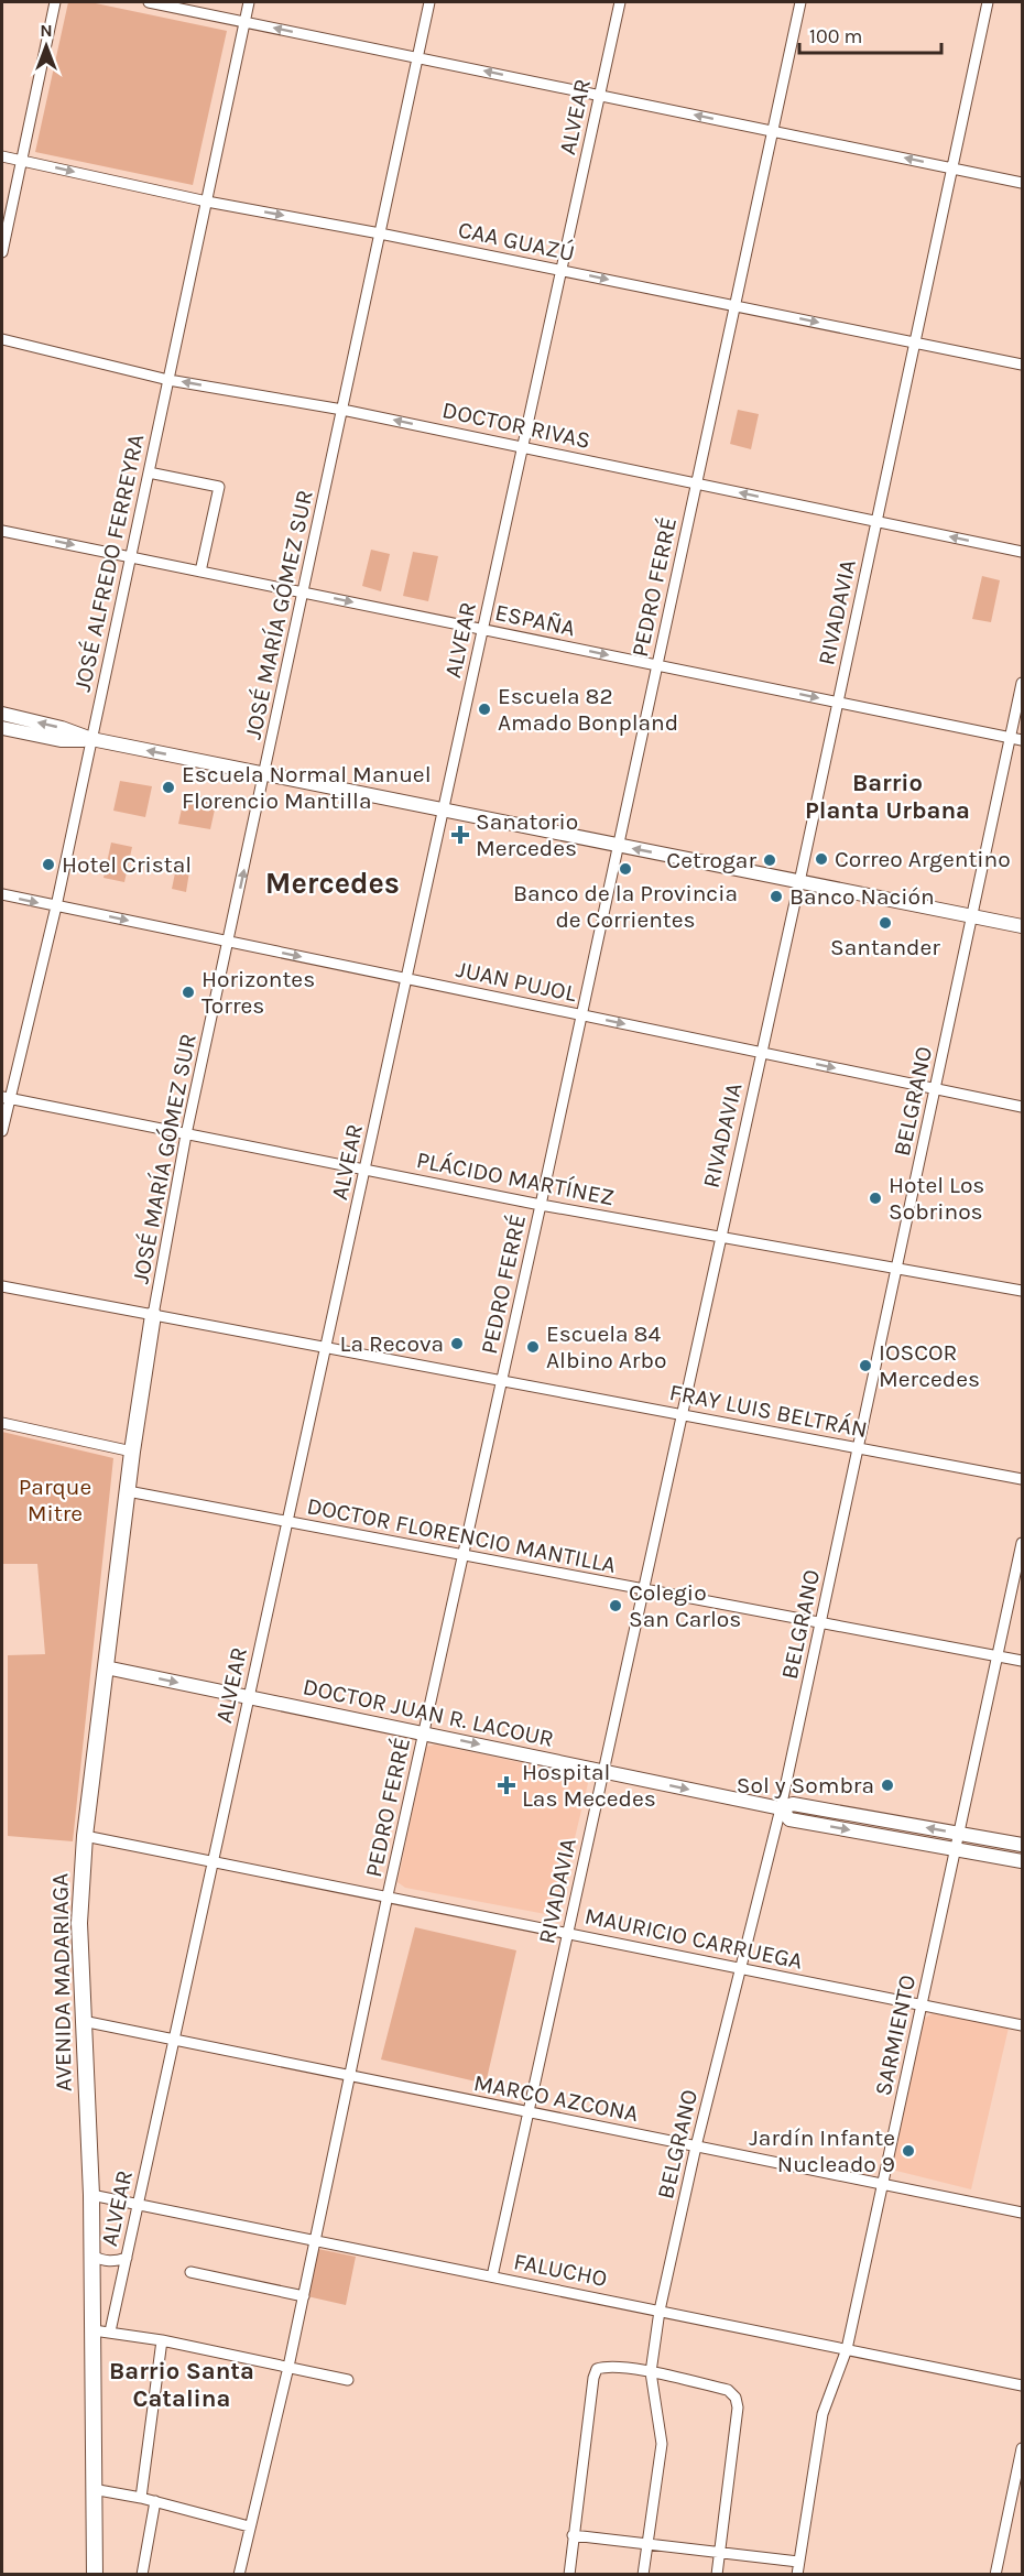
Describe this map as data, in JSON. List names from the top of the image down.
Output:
{
  "streets": {
    "main road": ["AVENIDA MADARIAGA"],
    "street": [
      "ALVEAR",
      "CAA GUAZÚ",
      "DOCTOR RIVAS",
      "JOSÉ ALFREDO FERREYRA",
      "PEDRO FERRÉ",
      "RIVADAVIA",
      "JOSÉ MARÍA GÓMEZ SUR",
      "ESPAÑA",
      "JUAN PUJOL",
      "BELGRANO",
      "PLÁCIDO MARTÍNEZ",
      "FRAY LUIS BELTRÁN",
      "DOCTOR FLORENCIO MANTILLA",
      "DOCTOR JUAN R. LACOUR",
      "MAURICIO CARRUEGA",
      "SARMIENTO",
      "MARCO AZCONA",
      "FALUCHO"
    ]
  },
  "crossings": [
    ["ALVEAR", "CAA GUAZÚ"],
    ["ALVEAR", "DOCTOR RIVAS"],
    ["ALVEAR", "ESPAÑA"],
    ["ALVEAR", "JUAN PUJOL"],
    ["ALVEAR", "PLÁCIDO MARTÍNEZ"],
    ["ALVEAR", "FRAY LUIS BELTRÁN"],
    ["ALVEAR", "DOCTOR FLORENCIO MANTILLA"],
    ["ALVEAR", "DOCTOR JUAN R. LACOUR"],
    ["ALVEAR", "MAURICIO CARRUEGA"],
    ["ALVEAR", "MARCO AZCONA"],
    ["ALVEAR", "FALUCHO"],
    ["CAA GUAZÚ", "JOSÉ ALFREDO FERREYRA"],
    ["CAA GUAZÚ", "PEDRO FERRÉ"],
    ["CAA GUAZÚ", "RIVADAVIA"],
    ["CAA GUAZÚ", "JOSÉ MARÍA GÓMEZ SUR"],
    ["DOCTOR RIVAS", "JOSÉ ALFREDO FERREYRA"],
    ["DOCTOR RIVAS", "PEDRO FERRÉ"],
    ["DOCTOR RIVAS", "RIVADAVIA"],
    ["DOCTOR RIVAS", "JOSÉ MARÍA GÓMEZ SUR"],
    ["JOSÉ ALFREDO FERREYRA", "ESPAÑA"],
    ["JOSÉ ALFREDO FERREYRA", "JUAN PUJOL"],
    ["JOSÉ ALFREDO FERREYRA", "PLÁCIDO MARTÍNEZ"],
    ["PEDRO FERRÉ", "ESPAÑA"],
    ["PEDRO FERRÉ", "JUAN PUJOL"],
    ["PEDRO FERRÉ", "PLÁCIDO MARTÍNEZ"],
    ["PEDRO FERRÉ", "FRAY LUIS BELTRÁN"],
    ["PEDRO FERRÉ", "DOCTOR FLORENCIO MANTILLA"],
    ["PEDRO FERRÉ", "DOCTOR JUAN R. LACOUR"],
    ["PEDRO FERRÉ", "MAURICIO CARRUEGA"],
    ["PEDRO FERRÉ", "MARCO AZCONA"],
    ["PEDRO FERRÉ", "FALUCHO"],
    ["RIVADAVIA", "ESPAÑA"],
    ["RIVADAVIA", "JUAN PUJOL"],
    ["RIVADAVIA", "PLÁCIDO MARTÍNEZ"],
    ["RIVADAVIA", "FRAY LUIS BELTRÁN"],
    ["RIVADAVIA", "DOCTOR FLORENCIO MANTILLA"],
    ["RIVADAVIA", "DOCTOR JUAN R. LACOUR"],
    ["RIVADAVIA", "MAURICIO CARRUEGA"],
    ["RIVADAVIA", "MARCO AZCONA"],
    ["RIVADAVIA", "FALUCHO"],
    ["JOSÉ MARÍA GÓMEZ SUR", "ESPAÑA"],
    ["JOSÉ MARÍA GÓMEZ SUR", "JUAN PUJOL"],
    ["JOSÉ MARÍA GÓMEZ SUR", "PLÁCIDO MARTÍNEZ"],
    ["JOSÉ MARÍA GÓMEZ SUR", "FRAY LUIS BELTRÁN"],
    ["JOSÉ MARÍA GÓMEZ SUR", "AVENIDA MADARIAGA"],
    ["ESPAÑA", "BELGRANO"],
    ["JUAN PUJOL", "BELGRANO"],
    ["BELGRANO", "PLÁCIDO MARTÍNEZ"],
    ["BELGRANO", "FRAY LUIS BELTRÁN"],
    ["BELGRANO", "DOCTOR FLORENCIO MANTILLA"],
    ["BELGRANO", "DOCTOR JUAN R. LACOUR"],
    ["BELGRANO", "MAURICIO CARRUEGA"],
    ["BELGRANO", "MARCO AZCONA"],
    ["BELGRANO", "FALUCHO"],
    ["FRAY LUIS BELTRÁN", "AVENIDA MADARIAGA"],
    ["DOCTOR FLORENCIO MANTILLA", "AVENIDA MADARIAGA"],
    ["DOCTOR FLORENCIO MANTILLA", "SARMIENTO"],
    ["DOCTOR JUAN R. LACOUR", "AVENIDA MADARIAGA"],
    ["MAURICIO CARRUEGA", "AVENIDA MADARIAGA"],
    ["MAURICIO CARRUEGA", "SARMIENTO"],
    ["AVENIDA MADARIAGA", "MARCO AZCONA"],
    ["AVENIDA MADARIAGA", "FALUCHO"],
    ["SARMIENTO", "MARCO AZCONA"],
    ["SARMIENTO", "FALUCHO"]
  ],
  "one_way": [
    "CAA GUAZÚ",
    "DOCTOR RIVAS",
    "ESPAÑA",
    "JUAN PUJOL",
    "DOCTOR JUAN R. LACOUR"
  ],
  "districts": ["Barrio Planta Urbana", "Mercedes", "Barrio Santa Catalina"],
  "parks": ["Parque Mitre"],
  "places": {
    "other": [
      "Escuela 82 Amado Bonpland",
      "Escuela Normal Manuel Florencio Mantilla",
      "Correo Argentino",
      "Cetrogar",
      "Hotel Cristal",
      "Banco de la Provincia de Corrientes",
      "Banco Nación",
      "Santander",
      "Horizontes Torres",
      "Hotel Los Sobrinos",
      "La Recova",
      "Escuela 84 Albino Arbo",
      "IOSCOR Mercedes",
      "Colegio San Carlos",
      "Sol y Sombra",
      "Jardín Infante Nucleado 9"
    ],
    "health": ["Sanatorio Mercedes", "Hospital Las Mecedes"]
  },
  "scale_bar": "100 m",
  "north": "top"
}
